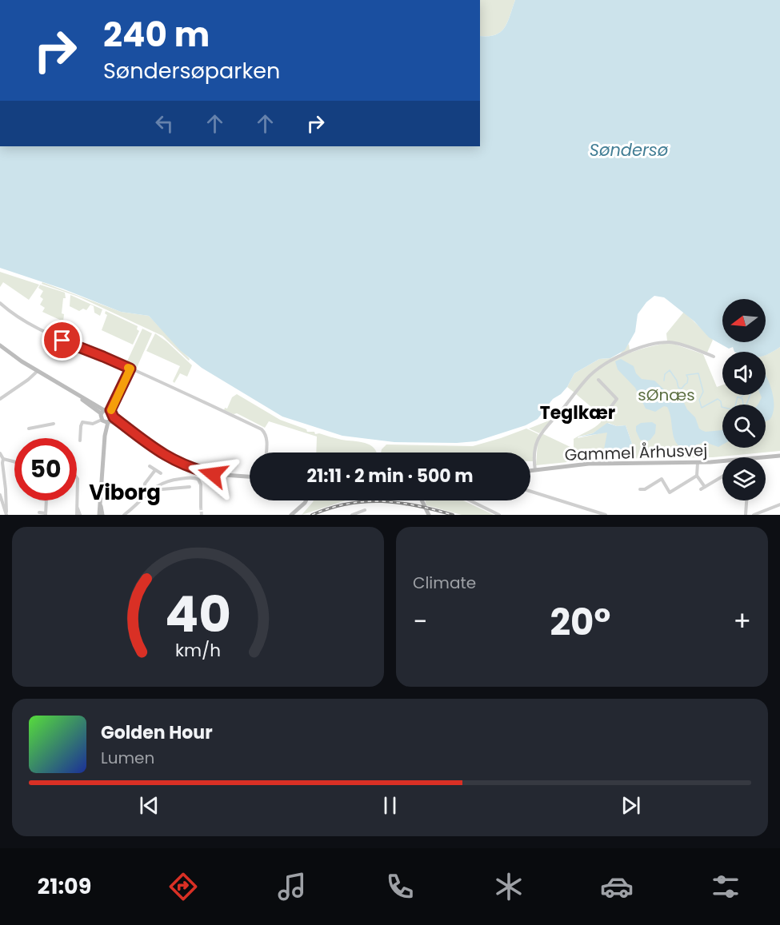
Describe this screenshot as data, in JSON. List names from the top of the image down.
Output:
{
  "streets": {
    "street": ["Gammel Århusvej"]
  },
  "districts": ["Teglkær", "Viborg"],
  "water": ["Søndersø"],
  "parks": ["sØnæs"],
  "north": "left",
  "page": {
    "turn": ["240 m", "Søndersøparken"],
    "limit": "50",
    "trip": "21:11 · 2 min · 500 m",
    "tile": "Climate",
    "heat": ["−", "20°", "+"],
    "song": ["Golden Hour", "Lumen"],
    "tabs": "21:09",
    "gauge": ["40", "km/h"]
  }
}
